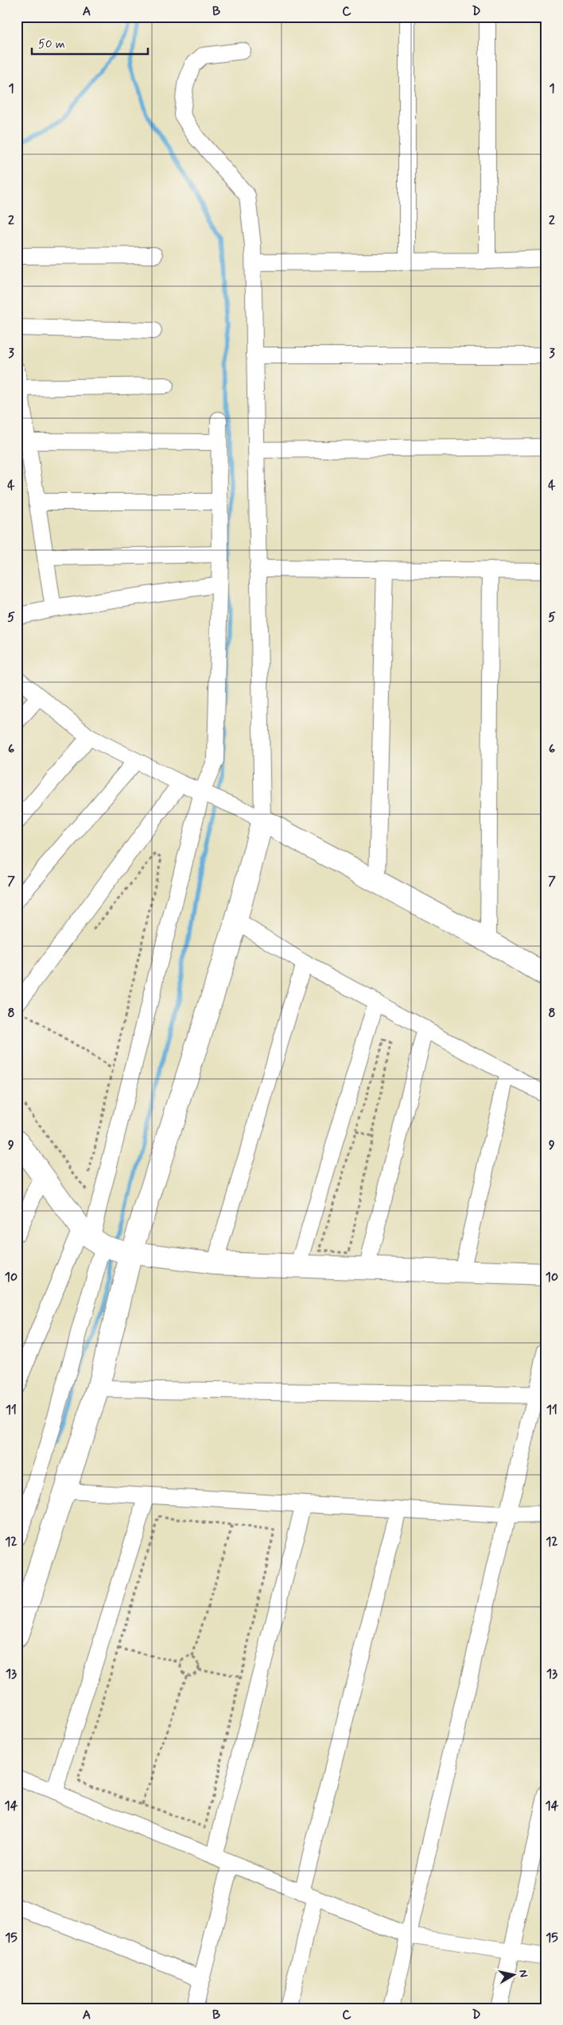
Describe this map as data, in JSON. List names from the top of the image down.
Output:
{
  "scale_bar": "50 m",
  "north": "right",
  "grid": {
    "columns": [
      "A",
      "B",
      "C",
      "D"
    ],
    "rows": [
      "1",
      "2",
      "3",
      "4",
      "5",
      "6",
      "7",
      "8",
      "9",
      "10",
      "11",
      "12",
      "13",
      "14",
      "15"
    ]
  }
}
